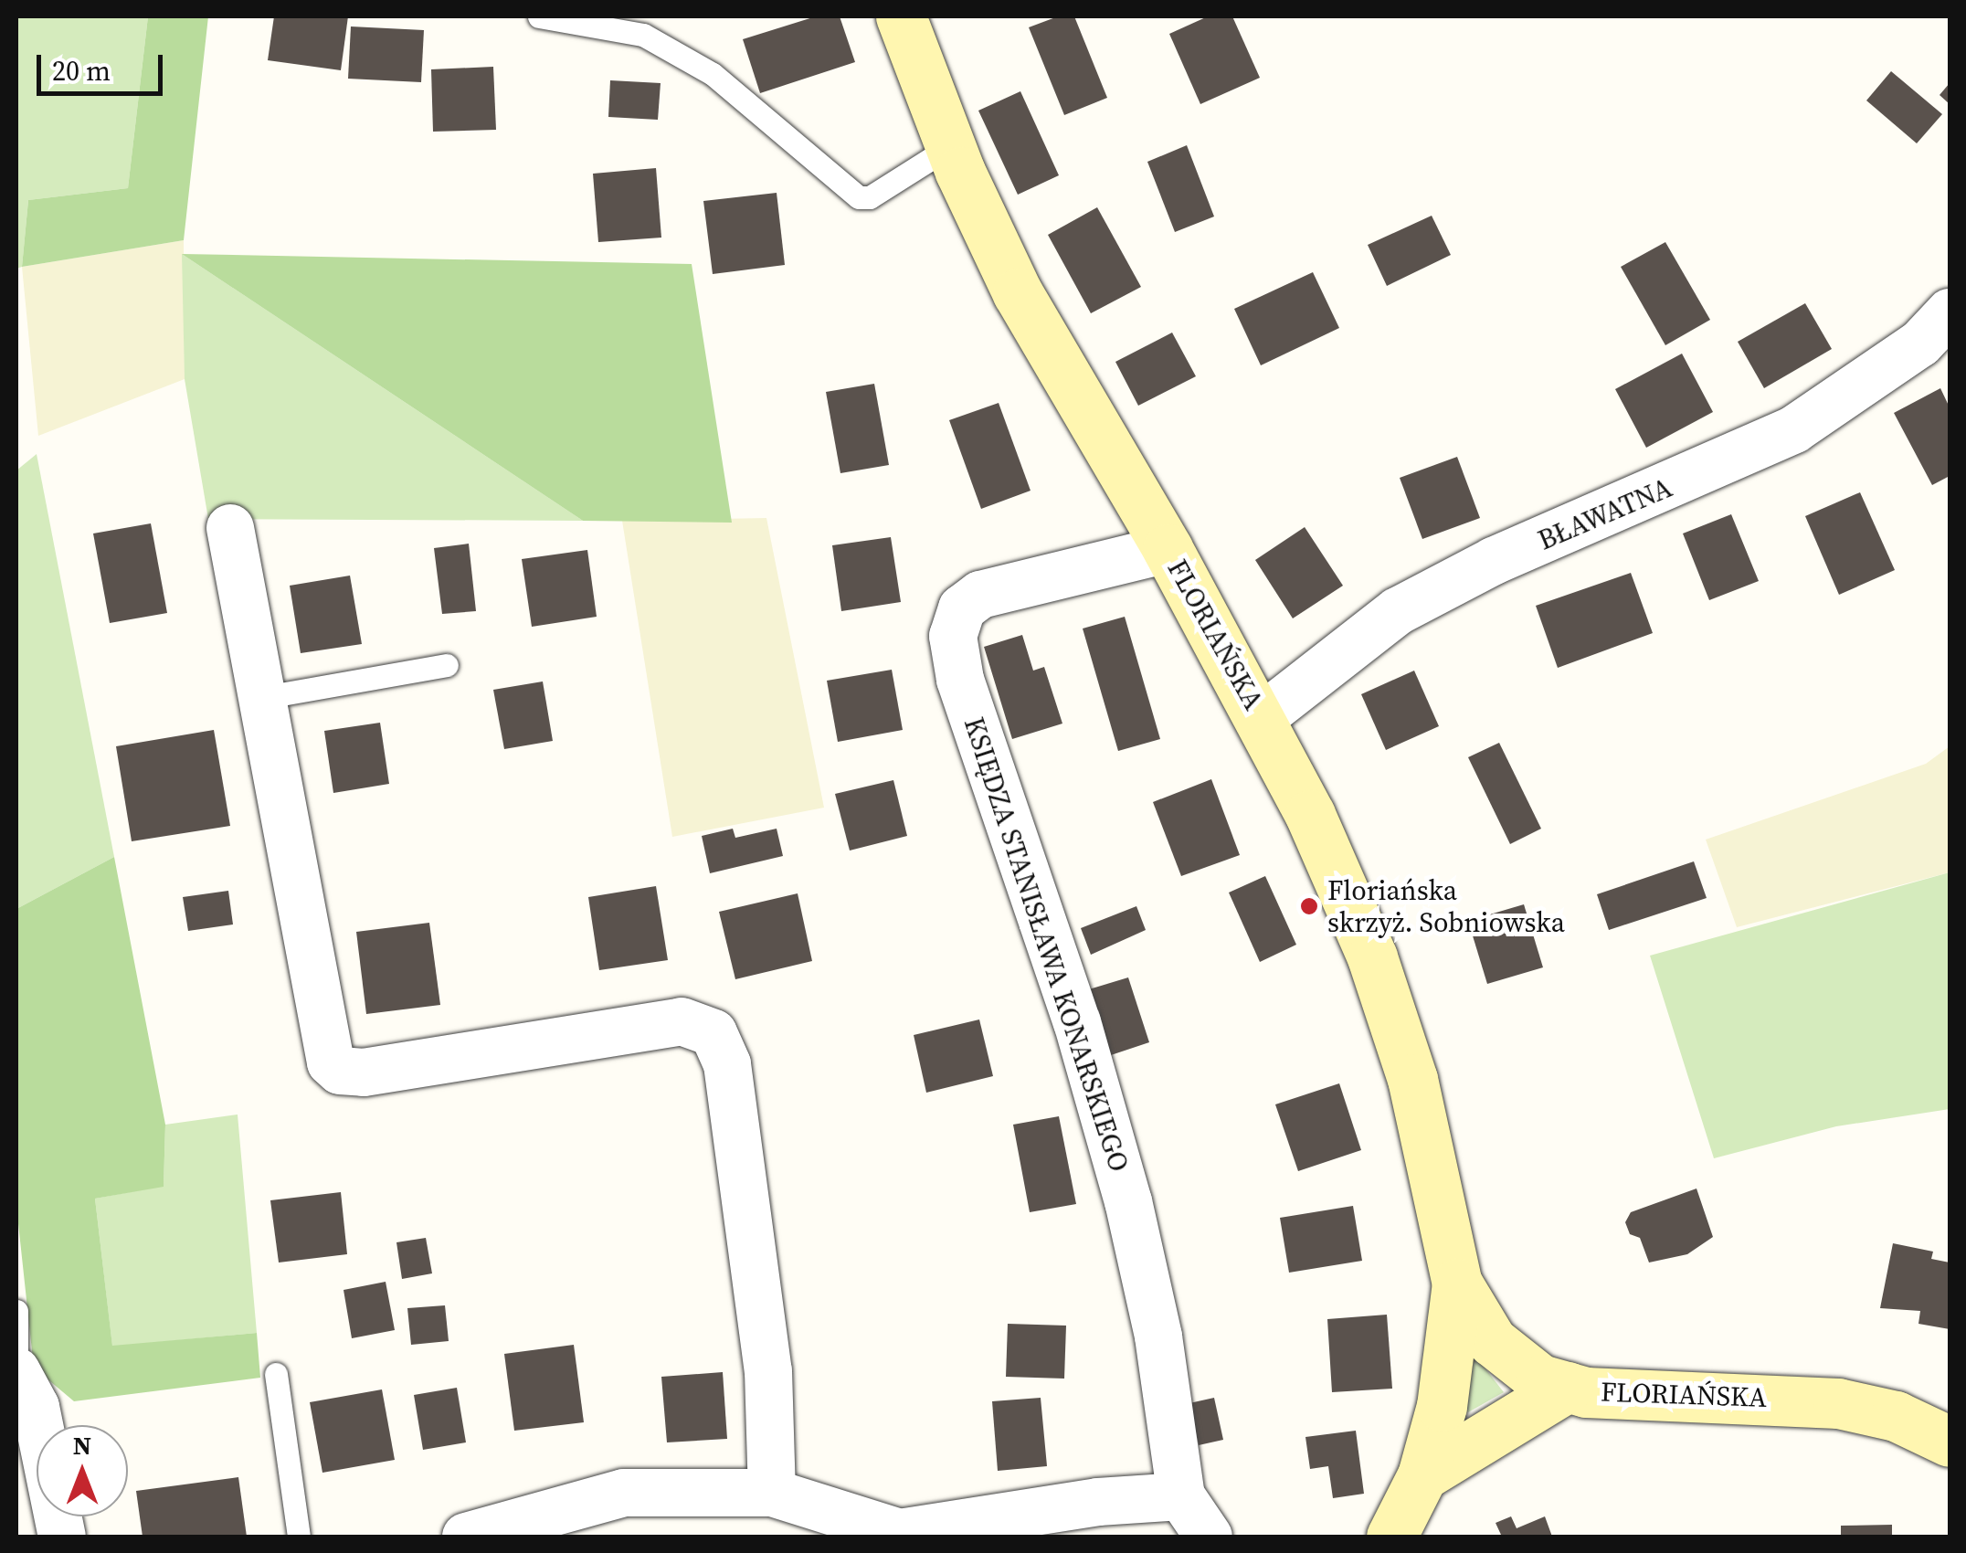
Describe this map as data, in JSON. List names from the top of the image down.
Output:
{
  "streets": {
    "street": ["BŁAWATNA", "FLORIAŃSKA", "KSIĘDZA STANISŁAWA KONARSKIEGO"]
  },
  "crossings": [
    ["BŁAWATNA", "FLORIAŃSKA"],
    ["FLORIAŃSKA", "KSIĘDZA STANISŁAWA KONARSKIEGO"]
  ],
  "places": ["Floriańska skrzyż. Sobniowska"],
  "scale_bar": "20 m",
  "north": "top"
}
